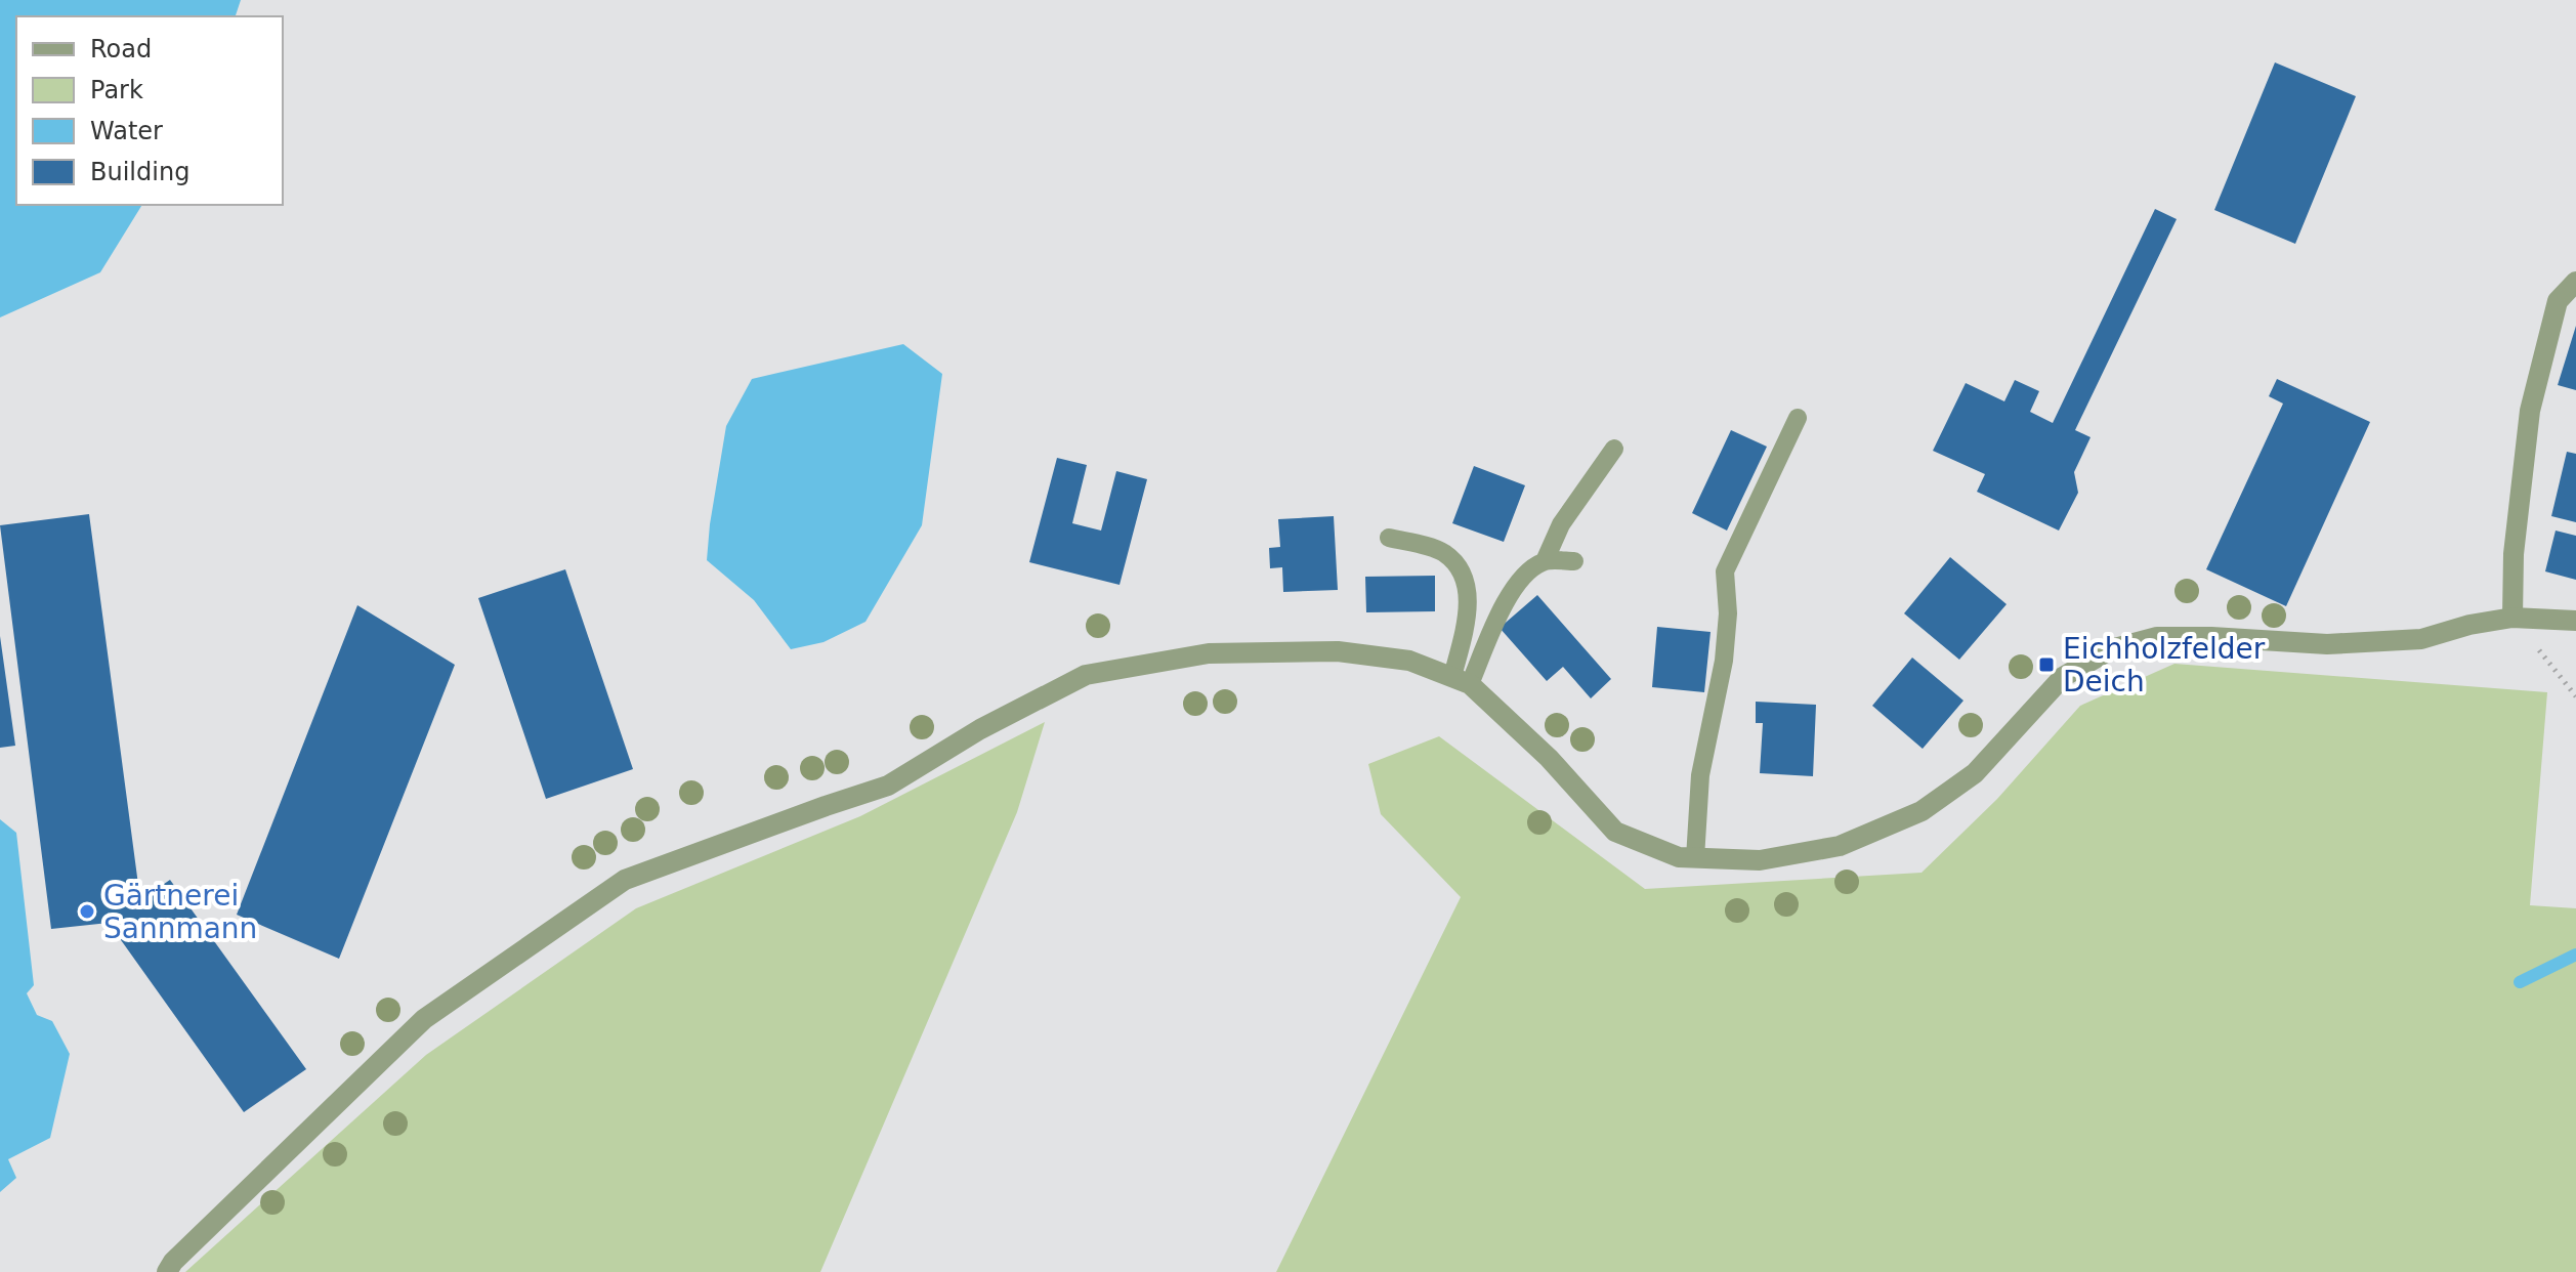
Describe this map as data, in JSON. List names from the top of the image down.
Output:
{
  "places": {
    "transit": ["Eichholzfelder Deich"],
    "other": ["Gärtnerei Sannmann"]
  },
  "legend": [
    "Road",
    "Park",
    "Water",
    "Building"
  ]
}
